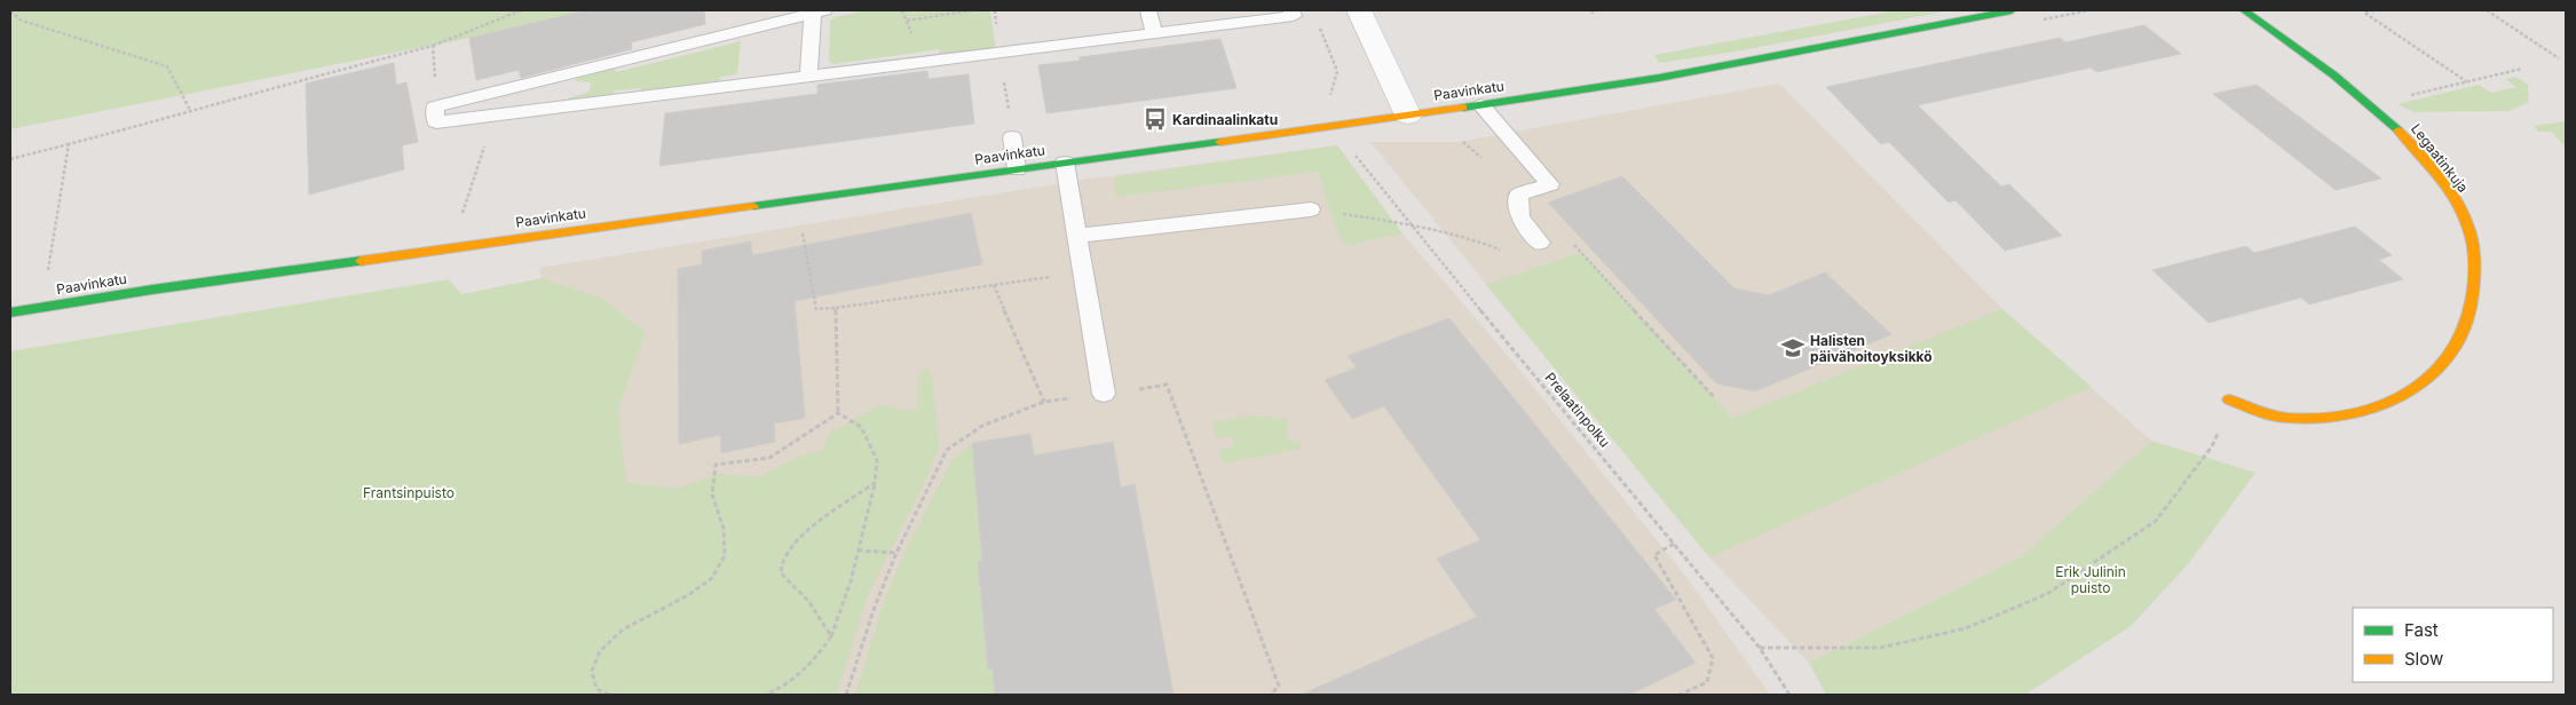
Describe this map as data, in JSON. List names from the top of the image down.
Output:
{
  "streets": {
    "street": ["Paavinkatu", "Legaatinkuja"],
    "path": ["Prelaatinpolku"]
  },
  "parks": ["Frantsinpuisto", "Erik Julinin puisto"],
  "places": {
    "bus stop": ["Kardinaalinkatu"],
    "school or university": ["Halisten päivähoitoyksikkö"]
  },
  "legend": ["Fast", "Slow"]
}
